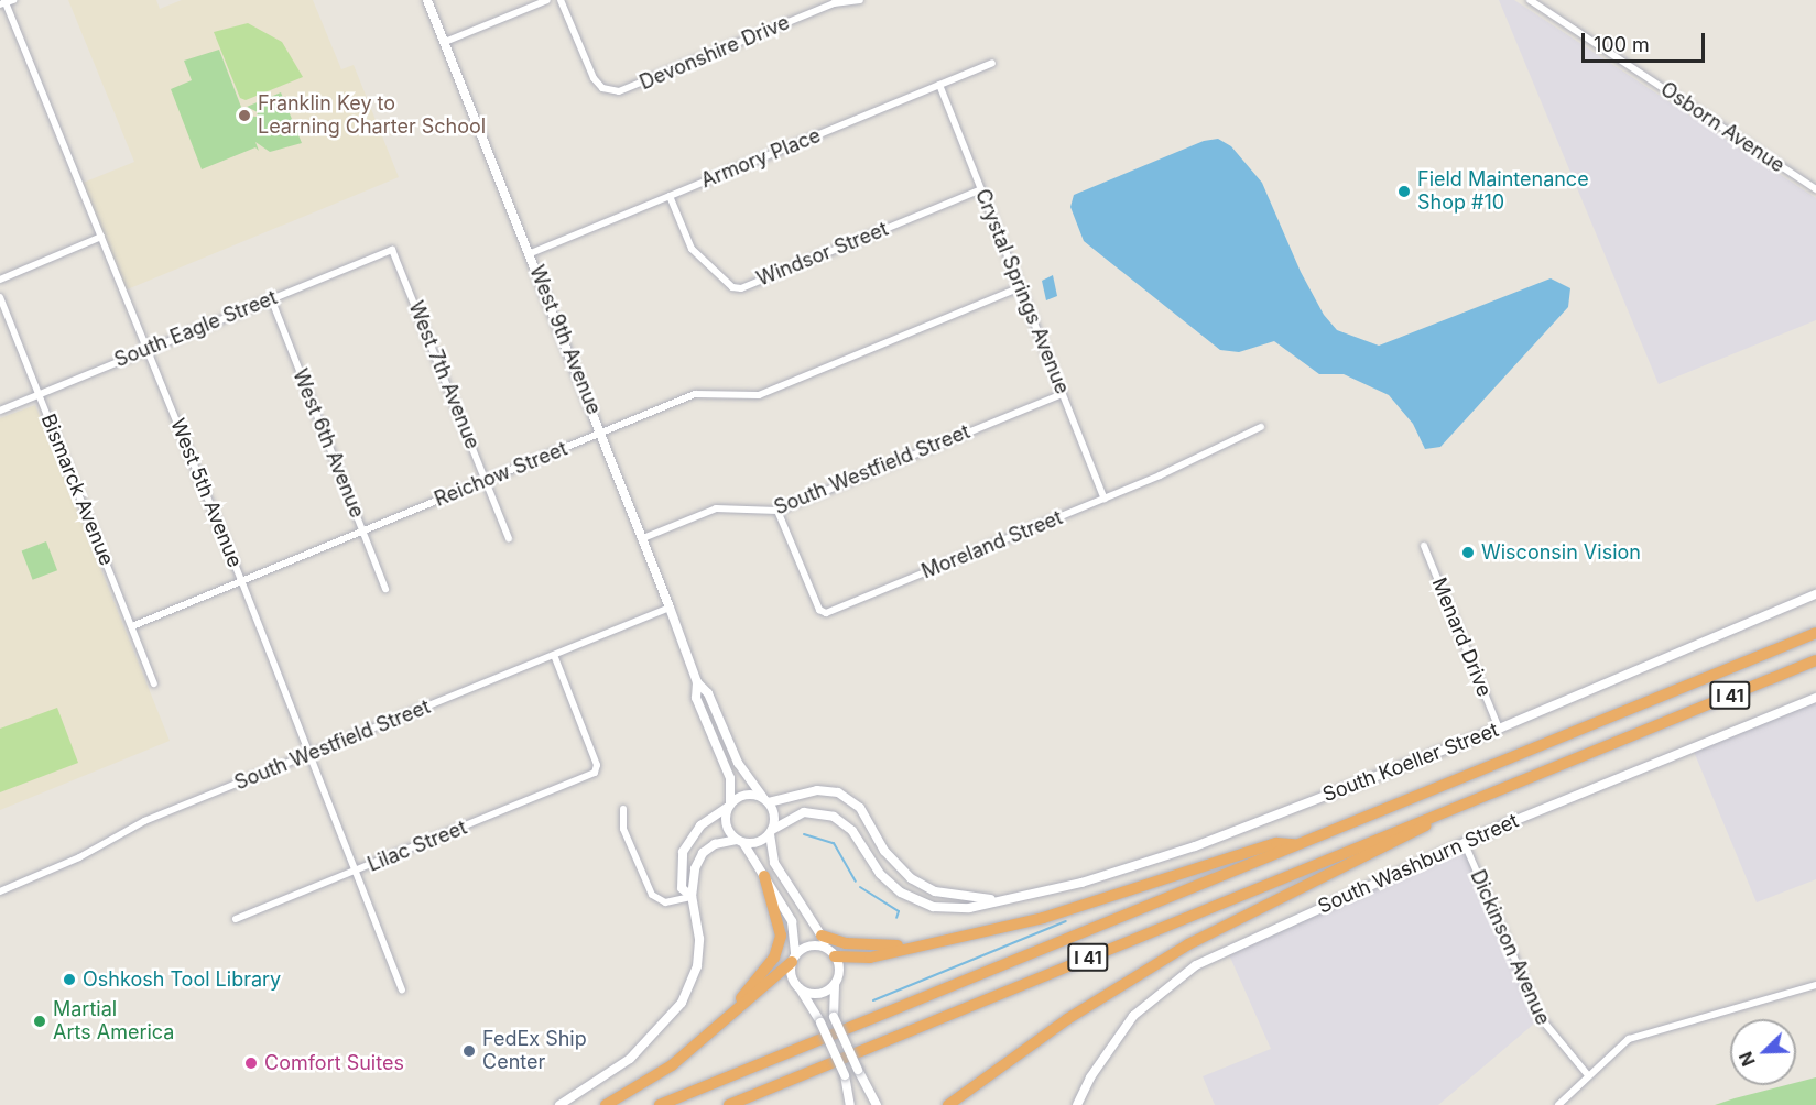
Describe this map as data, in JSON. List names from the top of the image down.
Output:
{
  "streets": {
    "highway": ["I 41"],
    "street": [
      "Devonshire Drive",
      "Osborn Avenue",
      "Armory Place",
      "Windsor Street",
      "Crystal Springs Avenue",
      "South Eagle Street",
      "West 9th Avenue",
      "West 7th Avenue",
      "West 6th Avenue",
      "South Westfield Street",
      "Reichow Street",
      "Bismarck Avenue",
      "West 5th Avenue",
      "Moreland Street",
      "Menard Drive",
      "South Koeller Street",
      "Lilac Street",
      "South Washburn Street",
      "Dickinson Avenue"
    ]
  },
  "crossings": [
    ["Armory Place", "Windsor Street"],
    ["Armory Place", "Crystal Springs Avenue"],
    ["Armory Place", "West 9th Avenue"],
    ["Windsor Street", "Crystal Springs Avenue"],
    ["Crystal Springs Avenue", "South Westfield Street"],
    ["Crystal Springs Avenue", "Reichow Street"],
    ["Crystal Springs Avenue", "Moreland Street"],
    ["South Eagle Street", "West 7th Avenue"],
    ["South Eagle Street", "West 6th Avenue"],
    ["South Eagle Street", "Bismarck Avenue"],
    ["South Eagle Street", "West 5th Avenue"],
    ["West 9th Avenue", "South Westfield Street"],
    ["West 9th Avenue", "Reichow Street"],
    ["West 9th Avenue", "South Koeller Street"],
    ["West 7th Avenue", "Reichow Street"],
    ["West 6th Avenue", "Reichow Street"],
    ["South Westfield Street", "West 5th Avenue"],
    ["South Westfield Street", "Moreland Street"],
    ["South Westfield Street", "Lilac Street"],
    ["Reichow Street", "Bismarck Avenue"],
    ["Reichow Street", "West 5th Avenue"],
    ["West 5th Avenue", "Lilac Street"],
    ["Menard Drive", "South Koeller Street"],
    ["South Washburn Street", "Dickinson Avenue"]
  ],
  "places": [
    "Franklin Key to Learning Charter School",
    "Field Maintenance Shop #10",
    "Wisconsin Vision",
    "Oshkosh Tool Library",
    "Martial Arts America",
    "FedEx Ship Center",
    "Comfort Suites"
  ],
  "scale_bar": "100 m",
  "north": "bottom left"
}
